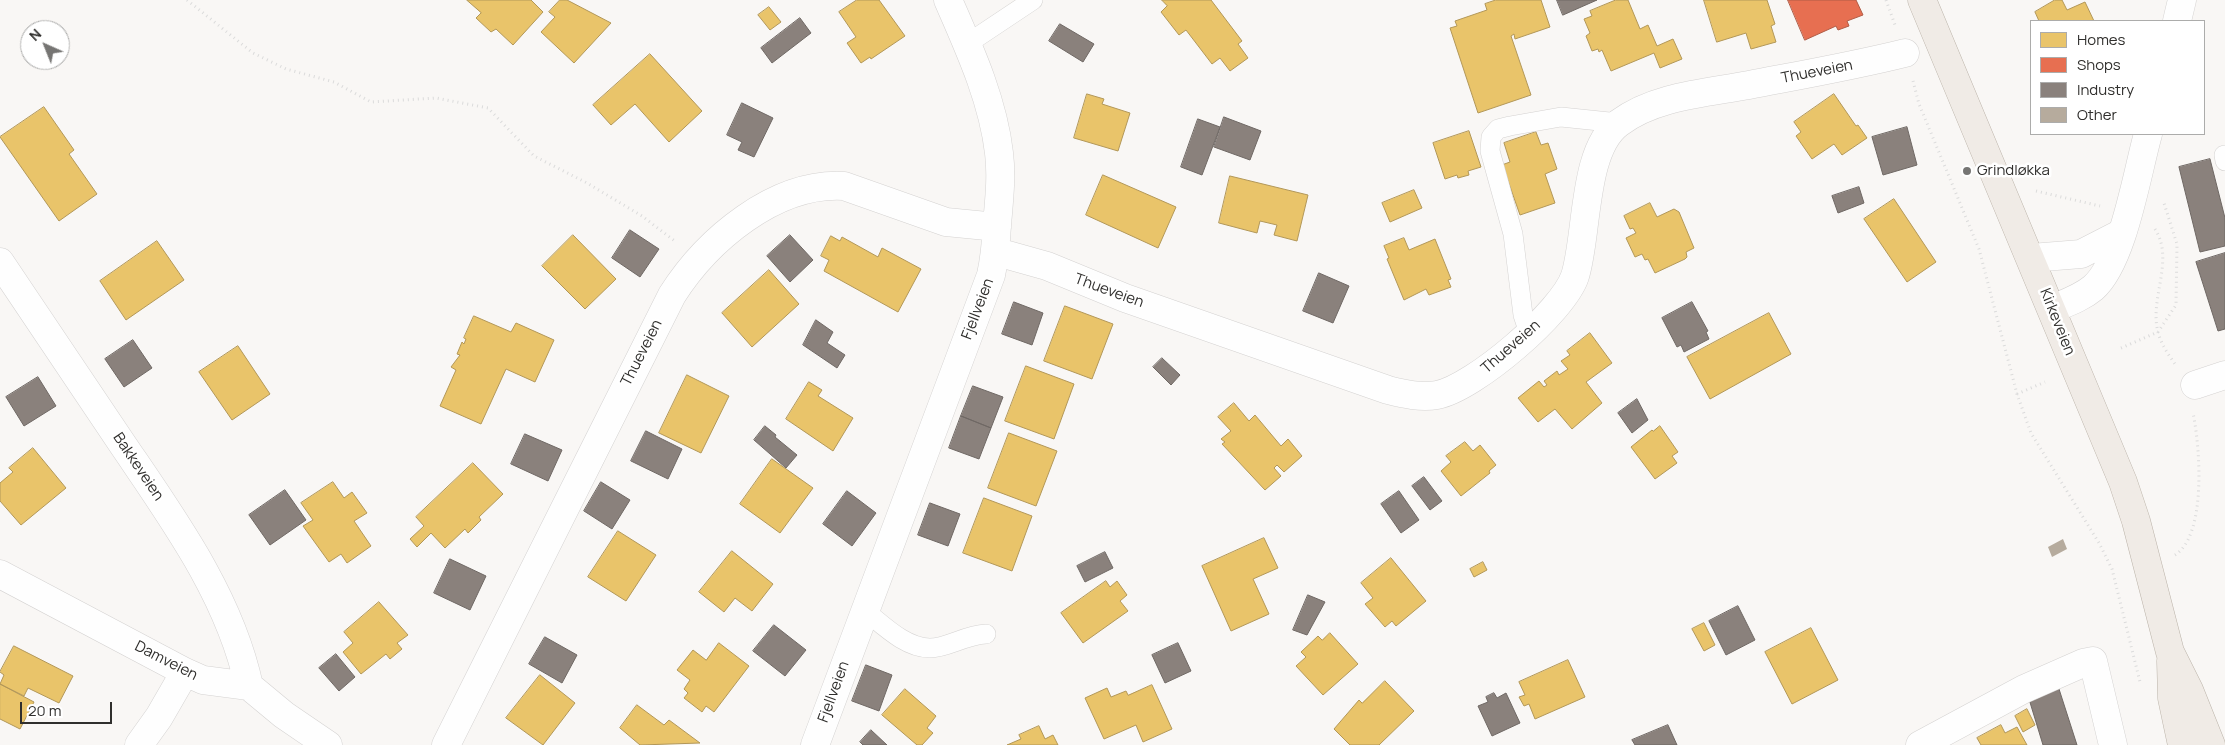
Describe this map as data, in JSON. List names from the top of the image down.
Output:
{
  "streets": {
    "main road": ["Kirkeveien"],
    "street": [
      "Thueveien",
      "Fjellveien",
      "Bakkeveien",
      "Damveien"
    ]
  },
  "crossings": [
    ["Thueveien", "Fjellveien"],
    ["Bakkeveien", "Damveien"]
  ],
  "places": ["Grindløkka"],
  "legend": [
    "Homes",
    "Shops",
    "Industry",
    "Other"
  ],
  "scale_bar": "20 m",
  "north": "top left"
}
